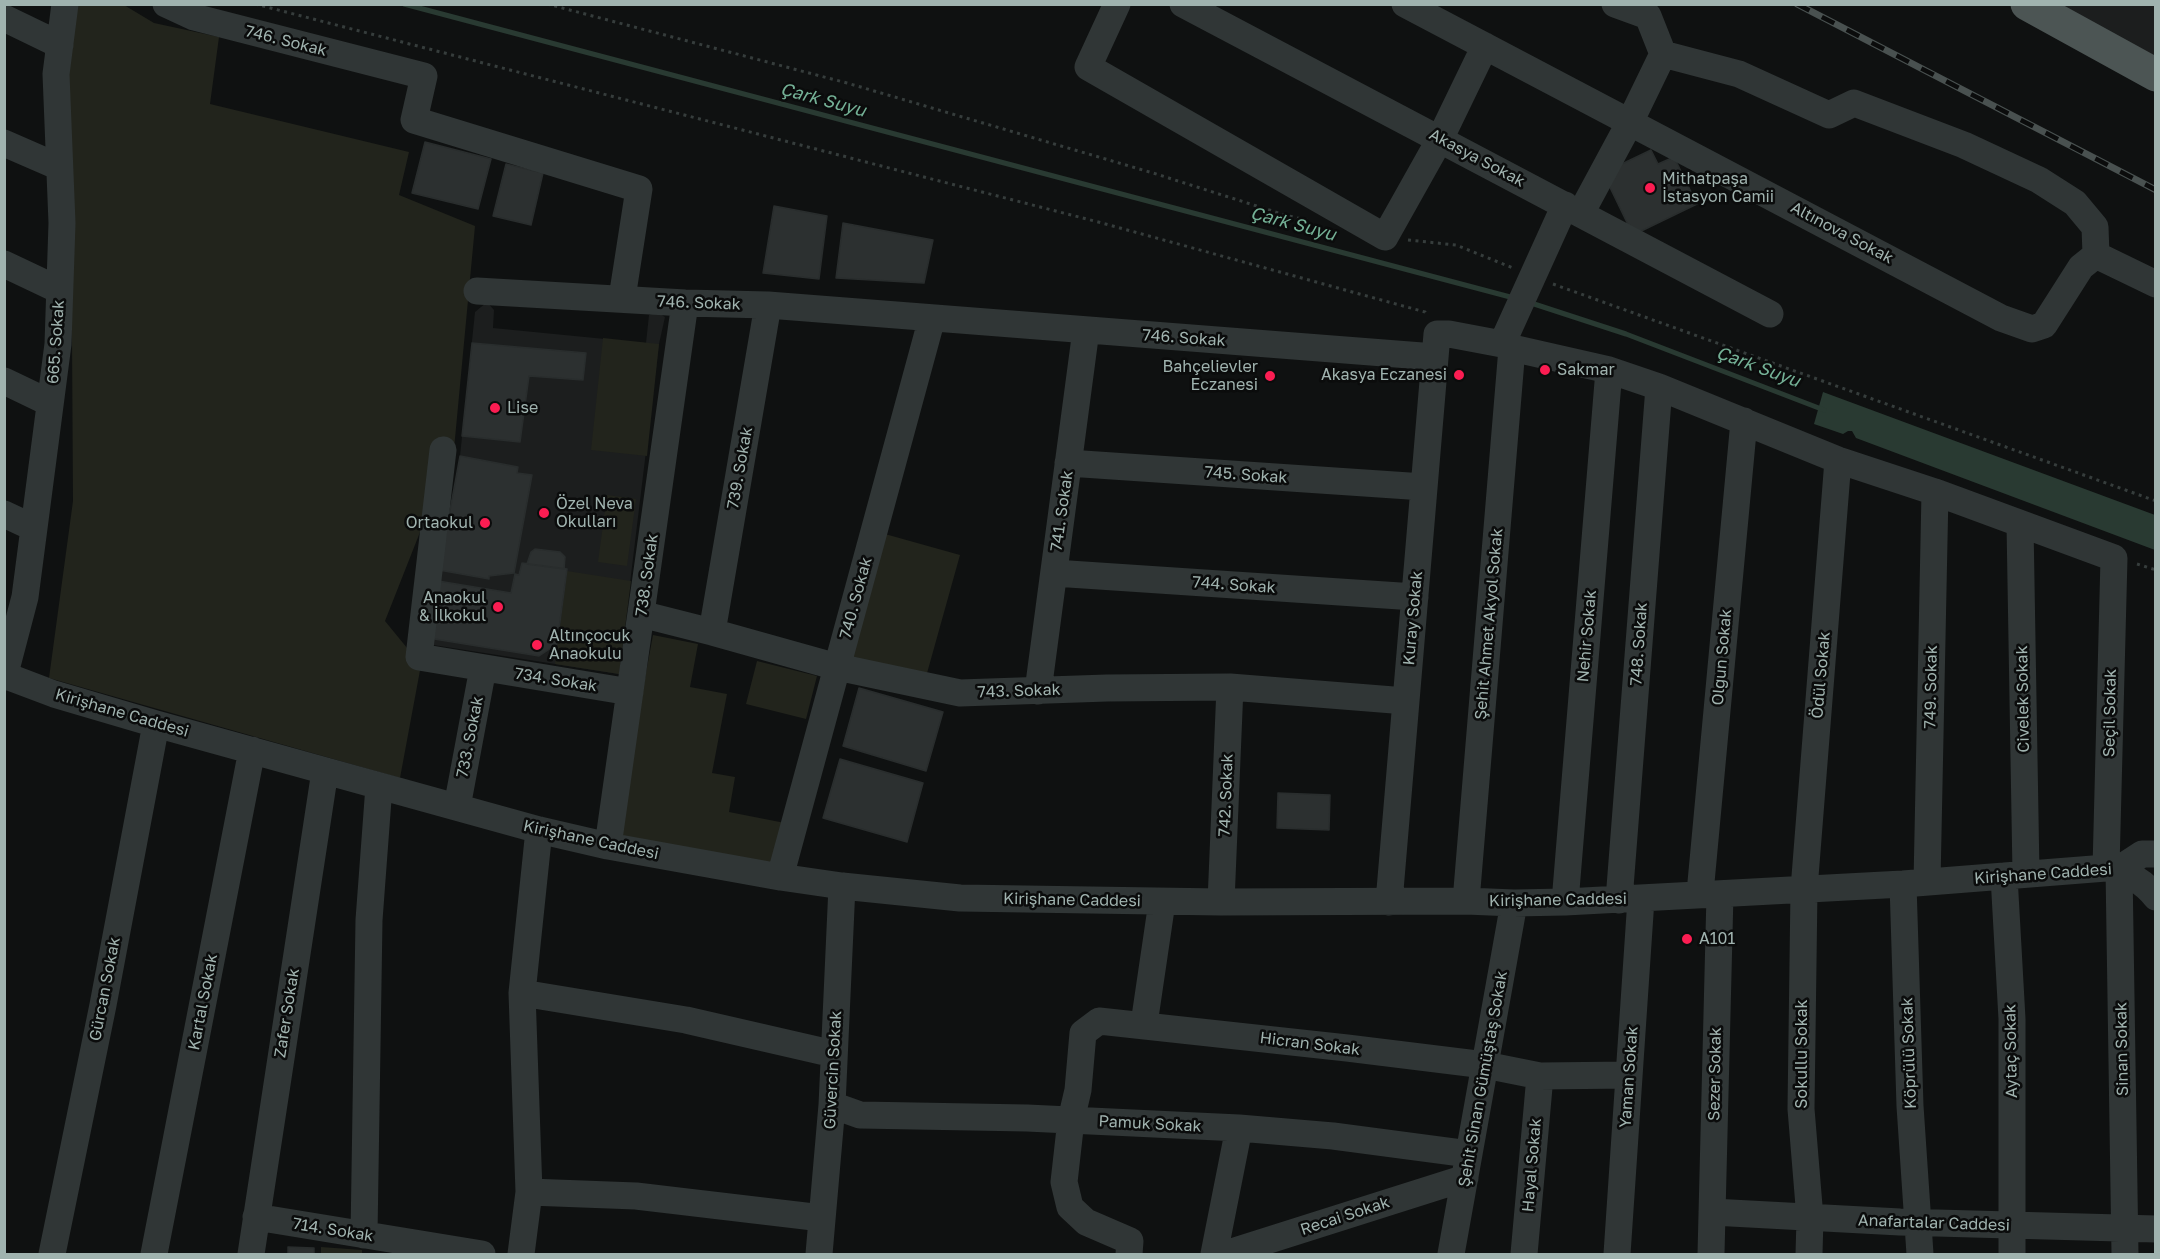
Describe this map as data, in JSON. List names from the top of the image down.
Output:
{
  "streets": {
    "street": [
      "746. Sokak",
      "Akasya Sokak",
      "Altınova Sokak",
      "665. Sokak",
      "739. Sokak",
      "745. Sokak",
      "741. Sokak",
      "738. Sokak",
      "744. Sokak",
      "740. Sokak",
      "Kuray Sokak",
      "Şehit Ahmet Akyol Sokak",
      "Nehir Sokak",
      "748. Sokak",
      "Olgun Sokak",
      "Ödül Sokak",
      "734. Sokak",
      "749. Sokak",
      "743. Sokak",
      "Civelek Sokak",
      "Kirişhane Caddesi",
      "Seçil Sokak",
      "733. Sokak",
      "742. Sokak",
      "Gürcan Sokak",
      "Kartal Sokak",
      "Zafer Sokak",
      "Hicran Sokak",
      "Sinan Sokak",
      "Aytaç Sokak",
      "Köprülü Sokak",
      "Sokullu Sokak",
      "Güvercin Sokak",
      "Sezer Sokak",
      "Yaman Sokak",
      "Şehit Sinan Gümüştaş Sokak",
      "Pamuk Sokak",
      "Hayal Sokak",
      "Recai Sokak",
      "Anafartalar Caddesi",
      "714. Sokak"
    ]
  },
  "crossings": [
    ["746. Sokak", "739. Sokak"],
    ["746. Sokak", "741. Sokak"],
    ["746. Sokak", "738. Sokak"],
    ["746. Sokak", "740. Sokak"],
    ["746. Sokak", "Kuray Sokak"],
    ["746. Sokak", "Şehit Ahmet Akyol Sokak"],
    ["746. Sokak", "Nehir Sokak"],
    ["746. Sokak", "748. Sokak"],
    ["746. Sokak", "Olgun Sokak"],
    ["746. Sokak", "Ödül Sokak"],
    ["746. Sokak", "749. Sokak"],
    ["746. Sokak", "Civelek Sokak"],
    ["746. Sokak", "Seçil Sokak"],
    ["Akasya Sokak", "Şehit Ahmet Akyol Sokak"],
    ["Altınova Sokak", "Şehit Ahmet Akyol Sokak"],
    ["665. Sokak", "Kirişhane Caddesi"],
    ["739. Sokak", "743. Sokak"],
    ["745. Sokak", "741. Sokak"],
    ["745. Sokak", "Kuray Sokak"],
    ["741. Sokak", "744. Sokak"],
    ["741. Sokak", "743. Sokak"],
    ["738. Sokak", "734. Sokak"],
    ["738. Sokak", "743. Sokak"],
    ["738. Sokak", "Kirişhane Caddesi"],
    ["744. Sokak", "Kuray Sokak"],
    ["740. Sokak", "743. Sokak"],
    ["740. Sokak", "Kirişhane Caddesi"],
    ["Kuray Sokak", "743. Sokak"],
    ["Kuray Sokak", "Kirişhane Caddesi"],
    ["Şehit Ahmet Akyol Sokak", "Kirişhane Caddesi"],
    ["Nehir Sokak", "Kirişhane Caddesi"],
    ["748. Sokak", "Kirişhane Caddesi"],
    ["748. Sokak", "Yaman Sokak"],
    ["Olgun Sokak", "Kirişhane Caddesi"],
    ["Olgun Sokak", "Sezer Sokak"],
    ["Ödül Sokak", "Kirişhane Caddesi"],
    ["Ödül Sokak", "Sokullu Sokak"],
    ["734. Sokak", "733. Sokak"],
    ["749. Sokak", "Kirişhane Caddesi"],
    ["749. Sokak", "Köprülü Sokak"],
    ["743. Sokak", "742. Sokak"],
    ["Civelek Sokak", "Kirişhane Caddesi"],
    ["Civelek Sokak", "Aytaç Sokak"],
    ["Kirişhane Caddesi", "Seçil Sokak"],
    ["Kirişhane Caddesi", "733. Sokak"],
    ["Kirişhane Caddesi", "742. Sokak"],
    ["Kirişhane Caddesi", "Gürcan Sokak"],
    ["Kirişhane Caddesi", "Kartal Sokak"],
    ["Kirişhane Caddesi", "Zafer Sokak"],
    ["Kirişhane Caddesi", "Sinan Sokak"],
    ["Kirişhane Caddesi", "Aytaç Sokak"],
    ["Kirişhane Caddesi", "Köprülü Sokak"],
    ["Kirişhane Caddesi", "Sokullu Sokak"],
    ["Kirişhane Caddesi", "Güvercin Sokak"],
    ["Kirişhane Caddesi", "Sezer Sokak"],
    ["Kirişhane Caddesi", "Yaman Sokak"],
    ["Kirişhane Caddesi", "Şehit Sinan Gümüştaş Sokak"],
    ["Seçil Sokak", "Sinan Sokak"],
    ["Zafer Sokak", "714. Sokak"],
    ["Hicran Sokak", "Yaman Sokak"],
    ["Hicran Sokak", "Şehit Sinan Gümüştaş Sokak"],
    ["Hicran Sokak", "Pamuk Sokak"],
    ["Hicran Sokak", "Hayal Sokak"],
    ["Sinan Sokak", "Anafartalar Caddesi"],
    ["Aytaç Sokak", "Anafartalar Caddesi"],
    ["Köprülü Sokak", "Anafartalar Caddesi"],
    ["Sokullu Sokak", "Anafartalar Caddesi"],
    ["Güvercin Sokak", "Pamuk Sokak"],
    ["Sezer Sokak", "Anafartalar Caddesi"],
    ["Şehit Sinan Gümüştaş Sokak", "Pamuk Sokak"],
    ["Şehit Sinan Gümüştaş Sokak", "Recai Sokak"],
    ["Pamuk Sokak", "Recai Sokak"]
  ],
  "water": ["Çark Suyu"],
  "places": [
    "Mithatpaşa İstasyon Camii",
    "Sakmar",
    "Akasya Eczanesi",
    "Bahçelievler Eczanesi",
    "Lise",
    "Özel Neva Okulları",
    "Ortaokul",
    "Anaokul & İlkokul",
    "Altınçocuk Anaokulu",
    "A101"
  ]
}
